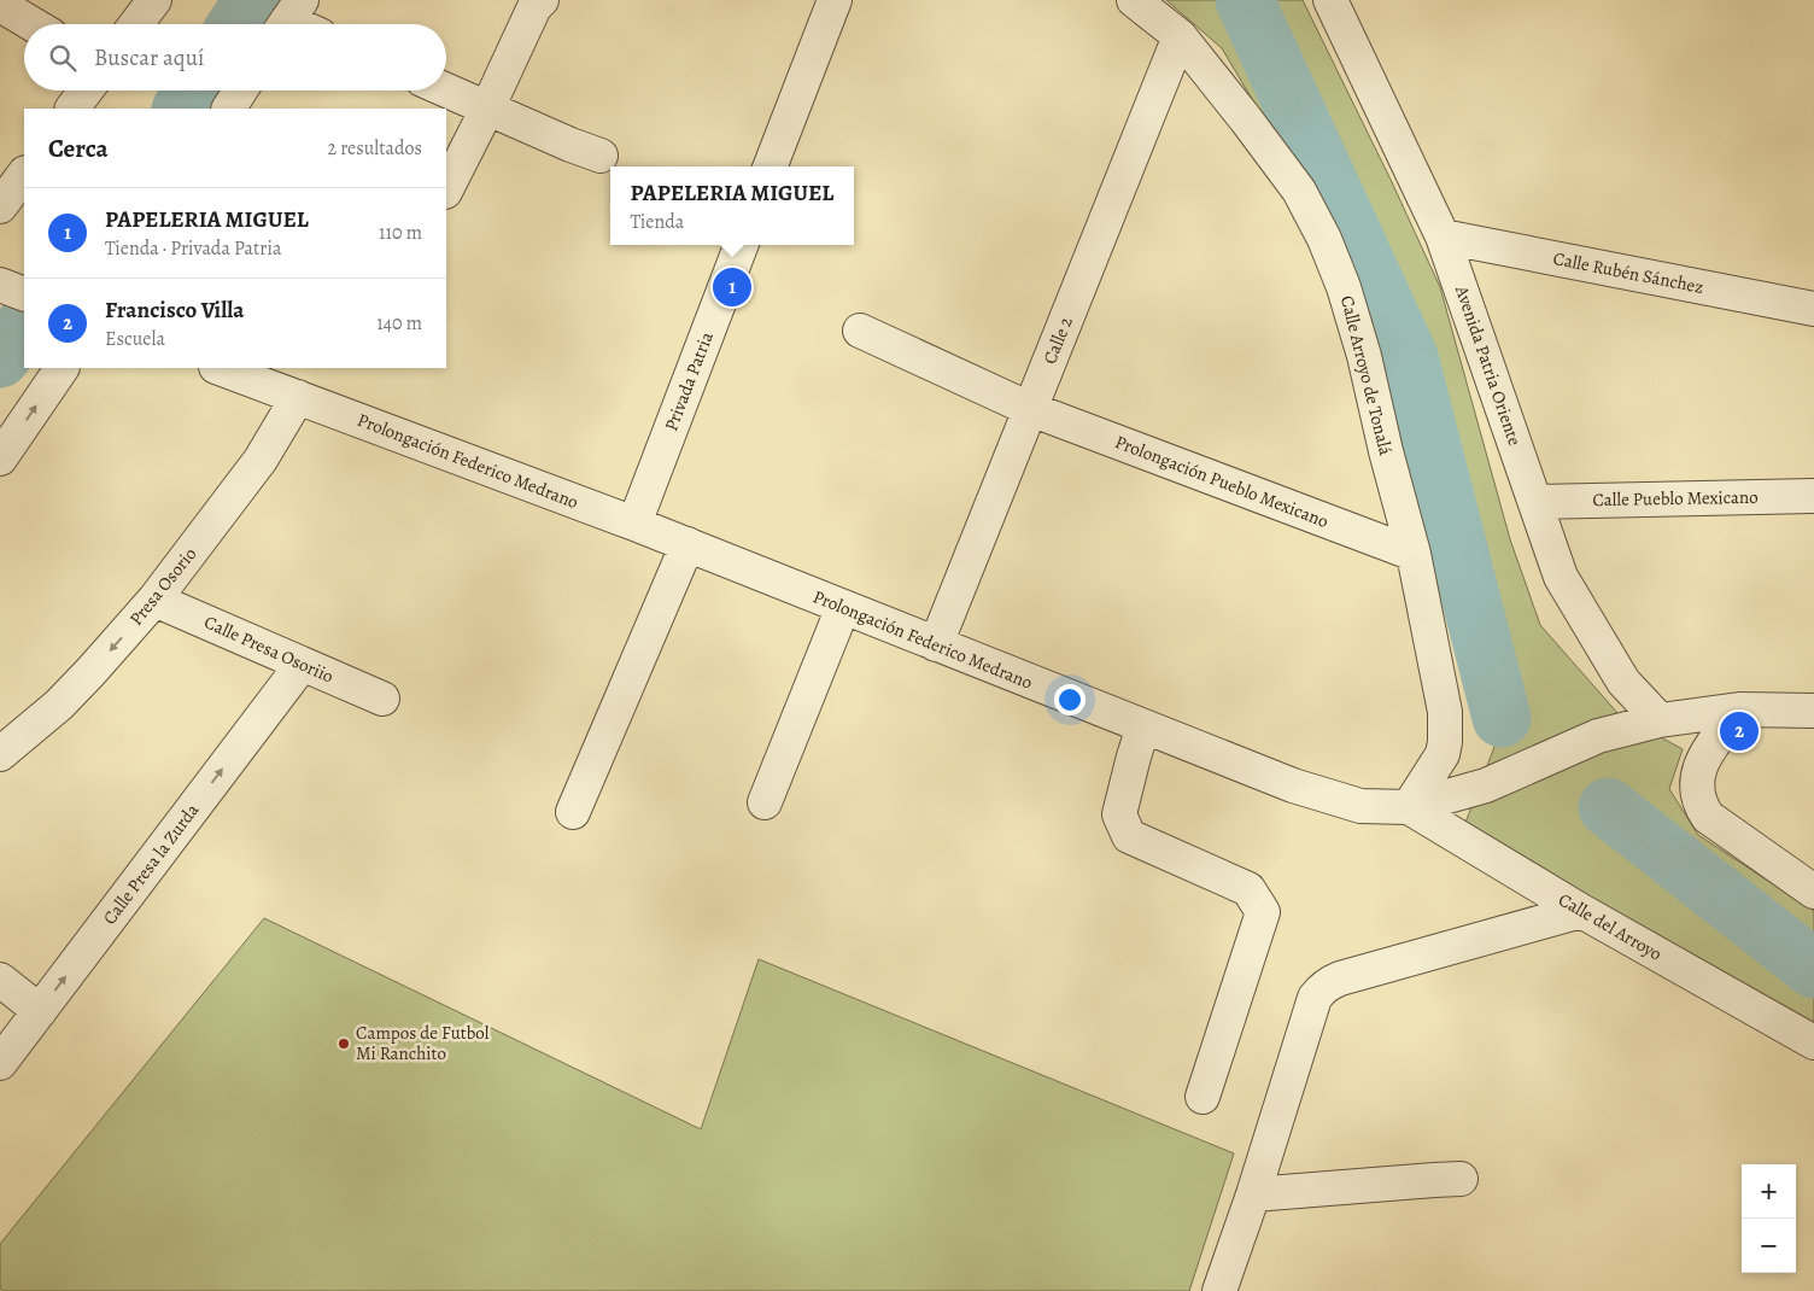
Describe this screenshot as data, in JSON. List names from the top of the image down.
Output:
{
  "streets": {
    "street": [
      "Calle Rubén Sánchez",
      "Calle 2",
      "Avenida Patria Oriente",
      "Calle Arroyo de Tonalá",
      "Privada Patria",
      "Prolongación Federico Medrano",
      "Prolongación Pueblo Mexicano",
      "Calle Pueblo Mexicano",
      "Presa Osorio",
      "Calle Presa Osoriio",
      "Calle Presa la Zurda",
      "Calle del Arroyo"
    ]
  },
  "crossings": [
    ["Calle Rubén Sánchez", "Avenida Patria Oriente"],
    ["Calle 2", "Calle Arroyo de Tonalá"],
    ["Calle 2", "Prolongación Federico Medrano"],
    ["Calle 2", "Prolongación Pueblo Mexicano"],
    ["Avenida Patria Oriente", "Prolongación Federico Medrano"],
    ["Avenida Patria Oriente", "Calle Pueblo Mexicano"],
    ["Calle Arroyo de Tonalá", "Prolongación Federico Medrano"],
    ["Calle Arroyo de Tonalá", "Prolongación Pueblo Mexicano"],
    ["Calle Arroyo de Tonalá", "Calle del Arroyo"],
    ["Privada Patria", "Prolongación Federico Medrano"],
    ["Prolongación Federico Medrano", "Presa Osorio"],
    ["Prolongación Federico Medrano", "Calle del Arroyo"],
    ["Presa Osorio", "Calle Presa Osoriio"],
    ["Calle Presa Osoriio", "Calle Presa la Zurda"]
  ],
  "one_way": ["Presa Osorio", "Calle Presa la Zurda"],
  "places": ["Campos de Futbol Mi Ranchito"],
  "page": {
    "search": "Buscar aquí",
    "heading": ["Cerca", "2 resultados"],
    "popup": ["PAPELERIA MIGUEL", "Tienda"],
    "list": [
      {
        "mark": "1",
        "name": "PAPELERIA MIGUEL",
        "note": "Tienda · Privada Patria",
        "value": "110 m"
      },
      {
        "mark": "2",
        "name": "Francisco Villa",
        "note": "Escuela",
        "value": "140 m"
      }
    ],
    "pins": ["1", "2"],
    "map_buttons": ["+", "−"]
  }
}
